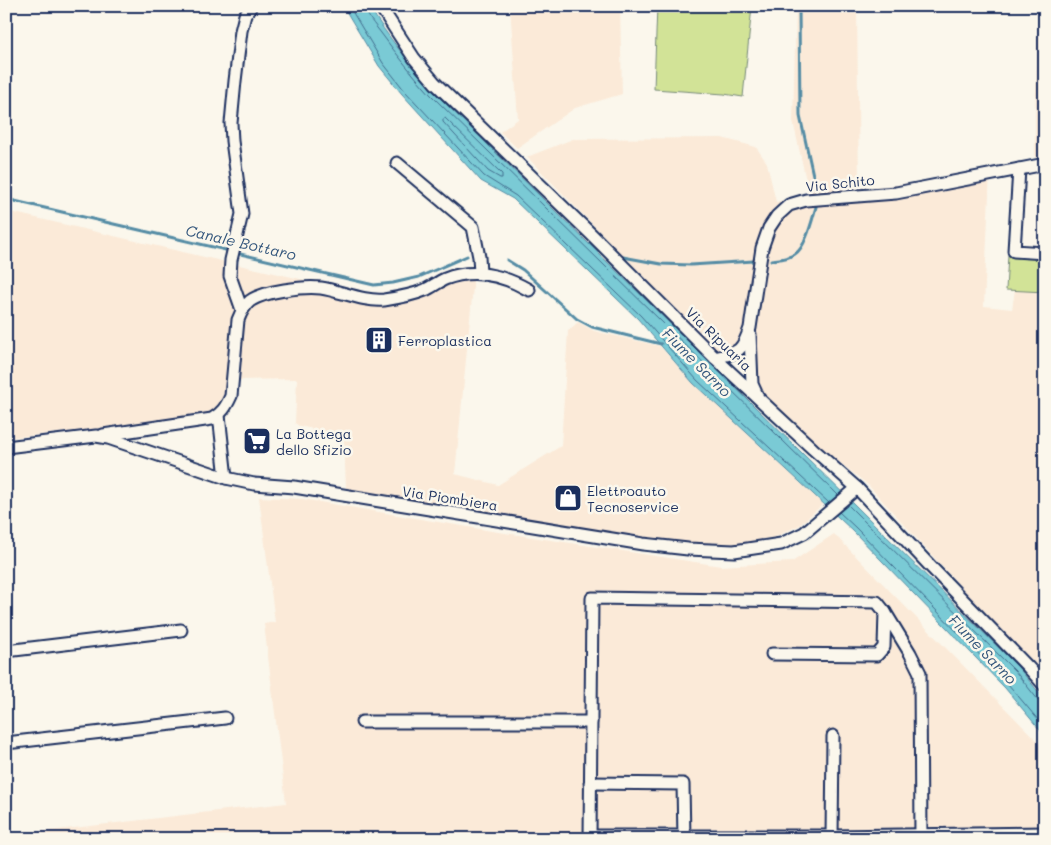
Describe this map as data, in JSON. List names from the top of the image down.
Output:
{
  "streets": {
    "street": ["Via Schito", "Via Ripuaria", "Via Piombiera"]
  },
  "crossings": [
    ["Via Schito", "Via Ripuaria"],
    ["Via Ripuaria", "Via Piombiera"]
  ],
  "water": ["Canale Bottaro", "Fiume Sarno"],
  "places": {
    "building": ["Ferroplastica"],
    "supermarket": ["La Bottega dello Sfizio"],
    "shop": ["Elettroauto Tecnoservice"]
  }
}
